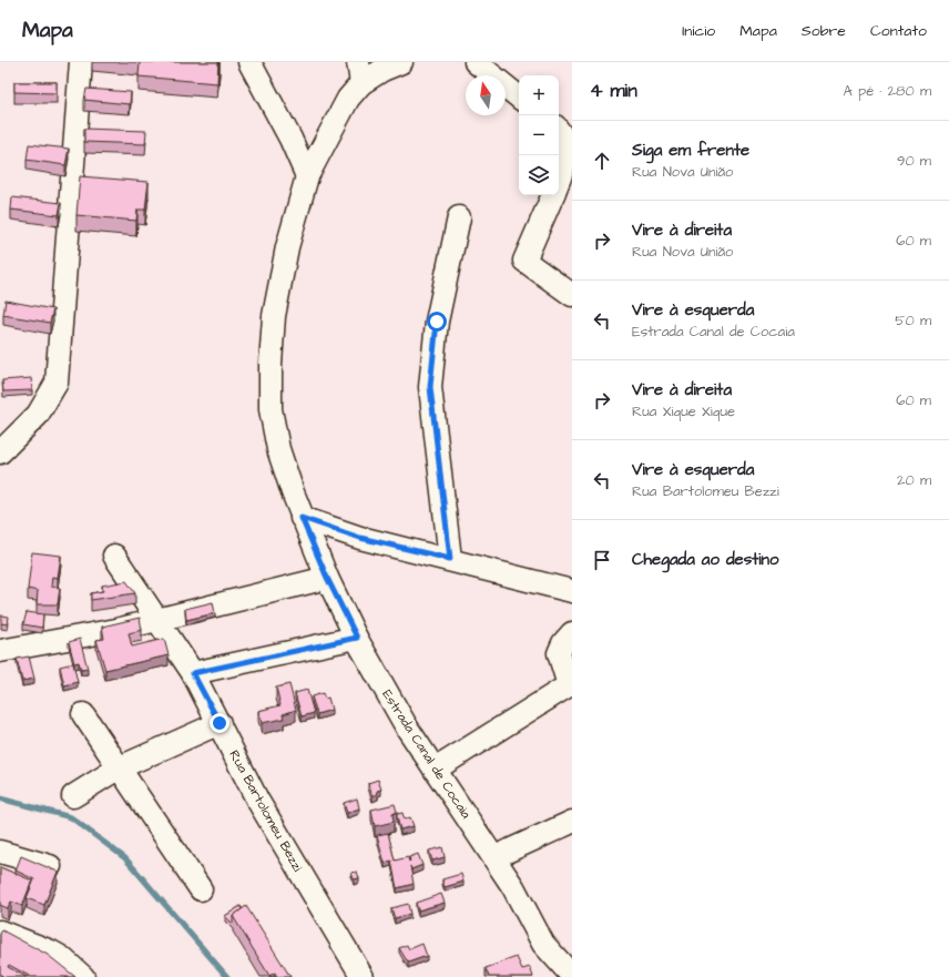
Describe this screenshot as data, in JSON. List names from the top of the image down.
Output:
{
  "streets": {
    "street": ["Estrada Canal de Cocaia", "Rua Bartolomeu Bezzi"]
  },
  "north": "top",
  "page": {
    "header": "Mapa",
    "nav": [
      "Início",
      "Mapa",
      "Sobre",
      "Contato"
    ],
    "heading": ["4 min", "A pé · 280 m"],
    "map_buttons": ["+", "−"],
    "list": [
      ["Siga em frente", "Rua Nova União", "90 m"],
      ["Vire à direita", "Rua Nova União", "60 m"],
      ["Vire à esquerda", "Estrada Canal de Cocaia", "50 m"],
      ["Vire à direita", "Rua Xique Xique", "60 m"],
      ["Vire à esquerda", "Rua Bartolomeu Bezzi", "20 m"],
      "Chegada ao destino"
    ]
  }
}
